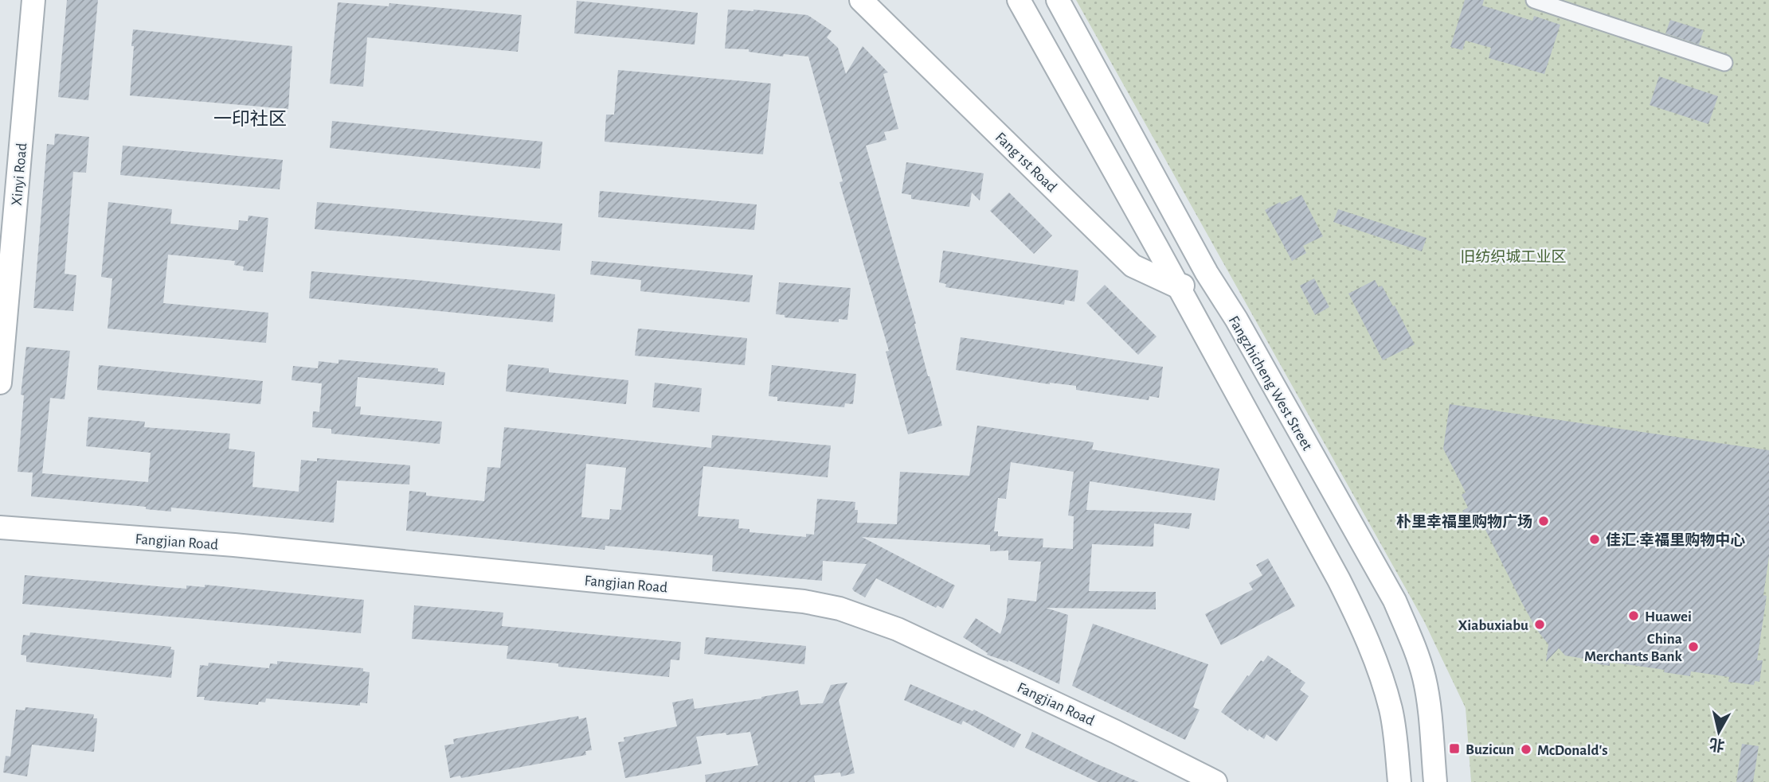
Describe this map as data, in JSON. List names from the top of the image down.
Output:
{
  "streets": {
    "street": [
      "Fang 1st Road",
      "Xinyi Road",
      "Fangzhicheng West Street",
      "Fangjian Road"
    ]
  },
  "districts": ["一印社区"],
  "parks": ["旧纺织城工业区"],
  "places": {
    "other": [
      "朴里幸福里购物广场",
      "佳汇·幸福里购物中心",
      "Huawei",
      "Xiabuxiabu",
      "China Merchants Bank",
      "McDonald's"
    ],
    "transit": ["Buzicun"]
  },
  "north": "bottom"
}
